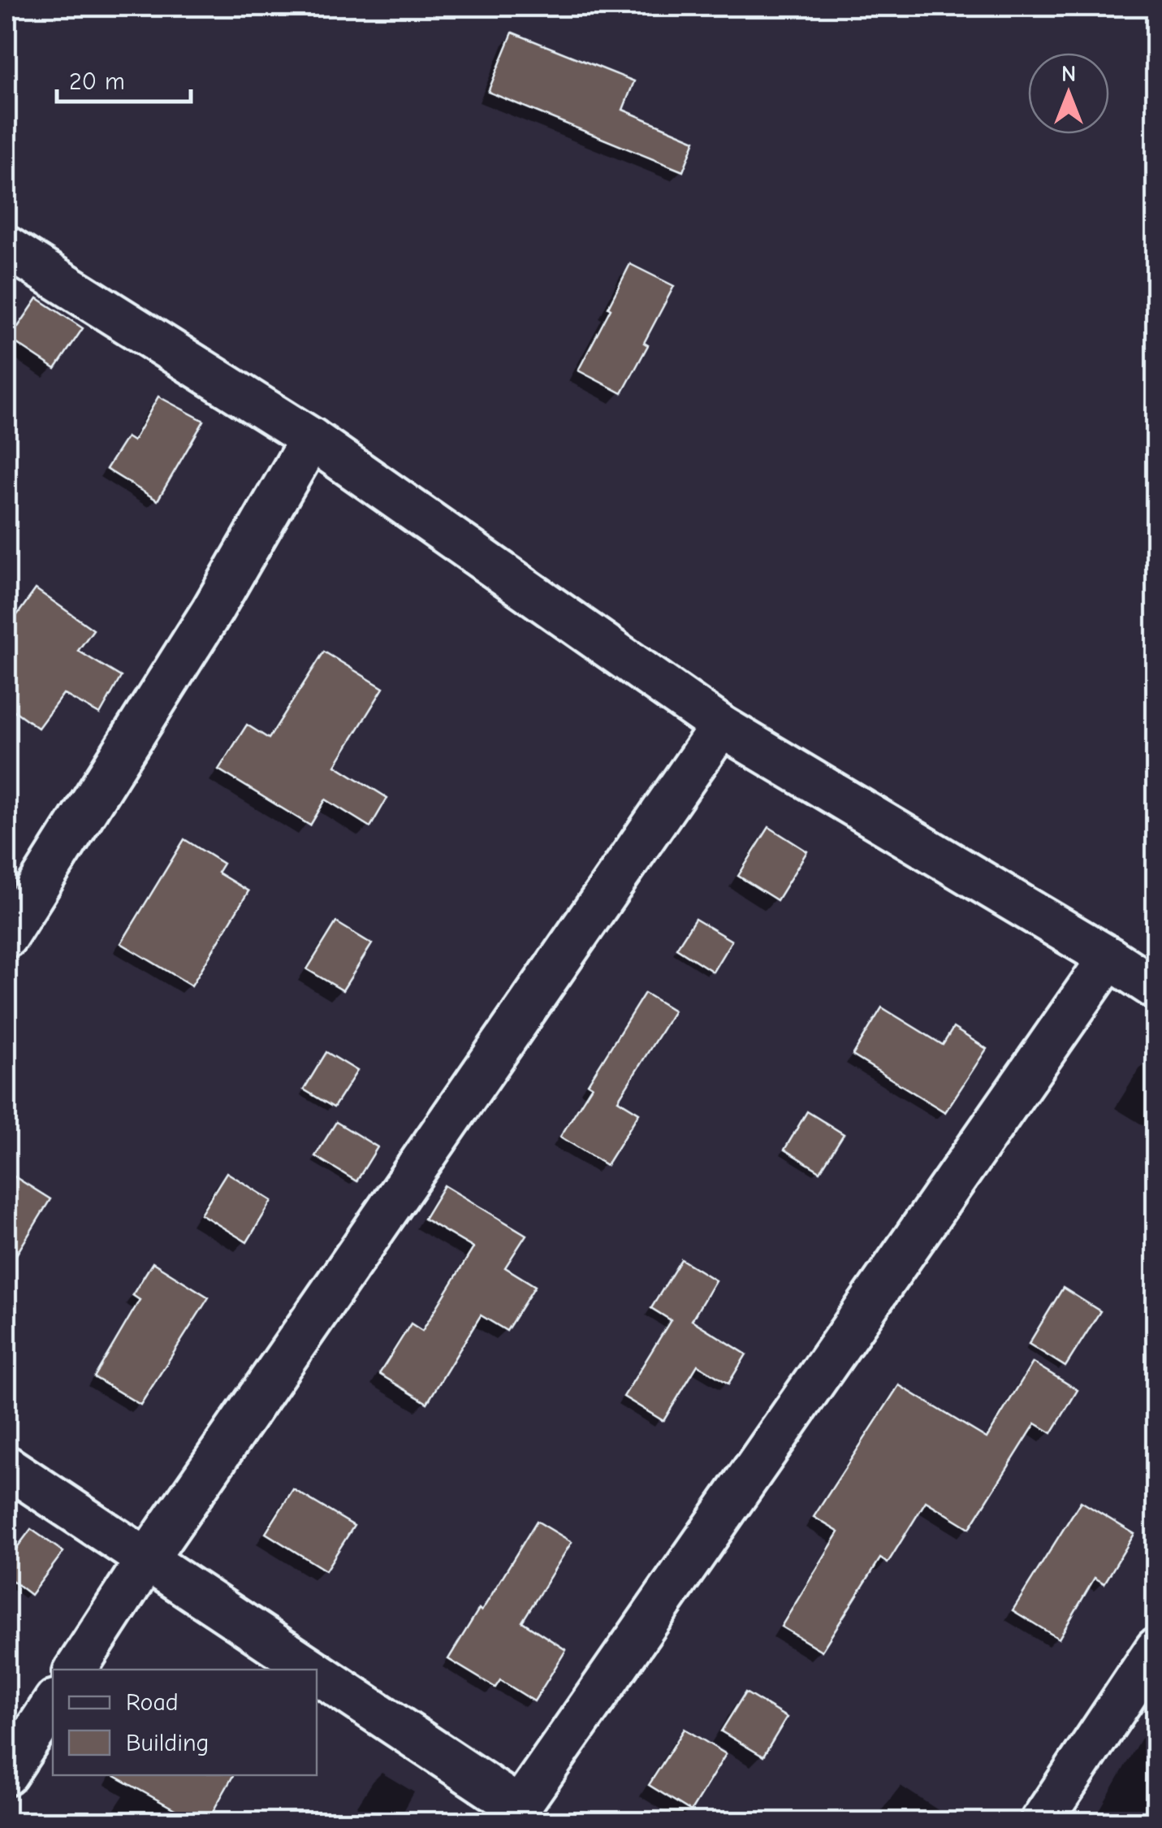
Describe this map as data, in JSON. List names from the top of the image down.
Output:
{
  "legend": ["Road", "Building"],
  "scale_bar": "20 m",
  "north": "top"
}
